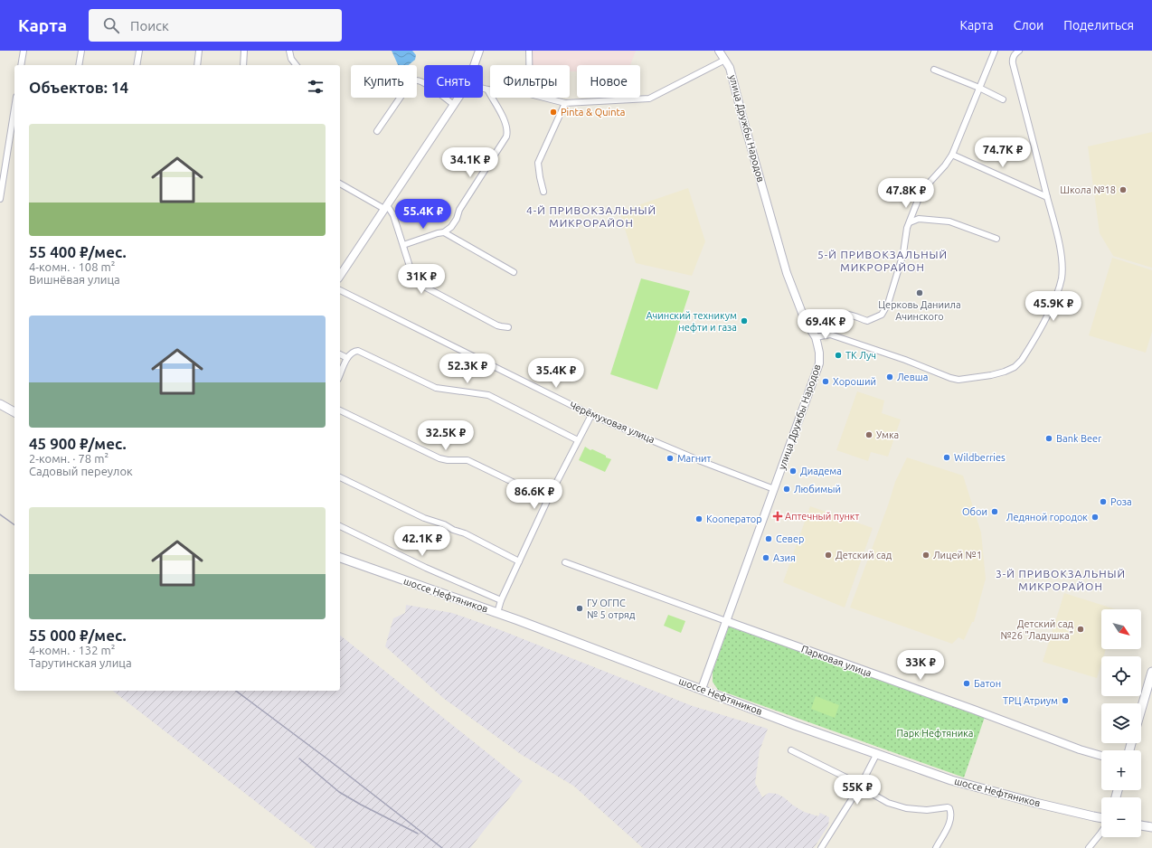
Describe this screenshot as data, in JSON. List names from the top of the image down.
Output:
{
  "streets": {
    "main road": ["шоссе Нефтяников"],
    "street": ["улица Дружбы Народов", "Черёмуховая улица", "Парковая улица"]
  },
  "crossings": [
    ["улица Дружбы Народов", "Черёмуховая улица"],
    ["улица Дружбы Народов", "шоссе Нефтяников"],
    ["улица Дружбы Народов", "Парковая улица"]
  ],
  "districts": ["4-Й ПРИВОКЗАЛЬНЫЙ МИКРОРАЙОН", "5-Й ПРИВОКЗАЛЬНЫЙ МИКРОРАЙОН", "3-Й ПРИВОКЗАЛЬНЫЙ МИКРОРАЙОН"],
  "parks": ["Парк Нефтяника"],
  "places": {
    "other": [
      "Pinta & Quinta",
      "Школа №18",
      "Церковь Даниила Ачинского",
      "Ачинский техникум нефти и газа",
      "ТК Луч",
      "Левша",
      "Хороший",
      "Умка",
      "Bank Beer",
      "Wildberries",
      "Магнит",
      "Диадема",
      "Любимый",
      "Роза",
      "Обои",
      "Ледяной городок",
      "Кооператор",
      "Север",
      "Детский сад",
      "Лицей №1",
      "Азия",
      "ГУ ОГПС № 5 отряд",
      "Детский сад №26 \"Ладушка\"",
      "Батон",
      "ТРЦ Атриум"
    ],
    "health": ["Аптечный пункт"]
  },
  "north": "bottom right",
  "page": {
    "header": "Карта",
    "search": "Поиск",
    "nav": ["Карта", "Слои", "Поделиться"],
    "chip": [
      "Купить",
      "Снять",
      "Фильтры",
      "Новое"
    ],
    "heading": "Объектов: 14",
    "list": [
      {
        "name": "55 400 ₽/мес.",
        "note": "4-комн. · 108 m² · Вишнёвая улица"
      },
      {
        "name": "45 900 ₽/мес.",
        "note": "2-комн. · 78 m² · Садовый переулок"
      },
      {
        "name": "55 000 ₽/мес.",
        "note": "4-комн. · 132 m² · Тарутинская улица"
      }
    ],
    "price": [
      "74.7K ₽",
      "34.1K ₽",
      "47.8K ₽",
      "55.4K ₽",
      "31K ₽",
      "45.9K ₽",
      "69.4K ₽",
      "52.3K ₽",
      "35.4K ₽",
      "32.5K ₽",
      "86.6K ₽",
      "42.1K ₽",
      "33K ₽",
      "55K ₽"
    ],
    "map_buttons": ["+", "−"]
  }
}
